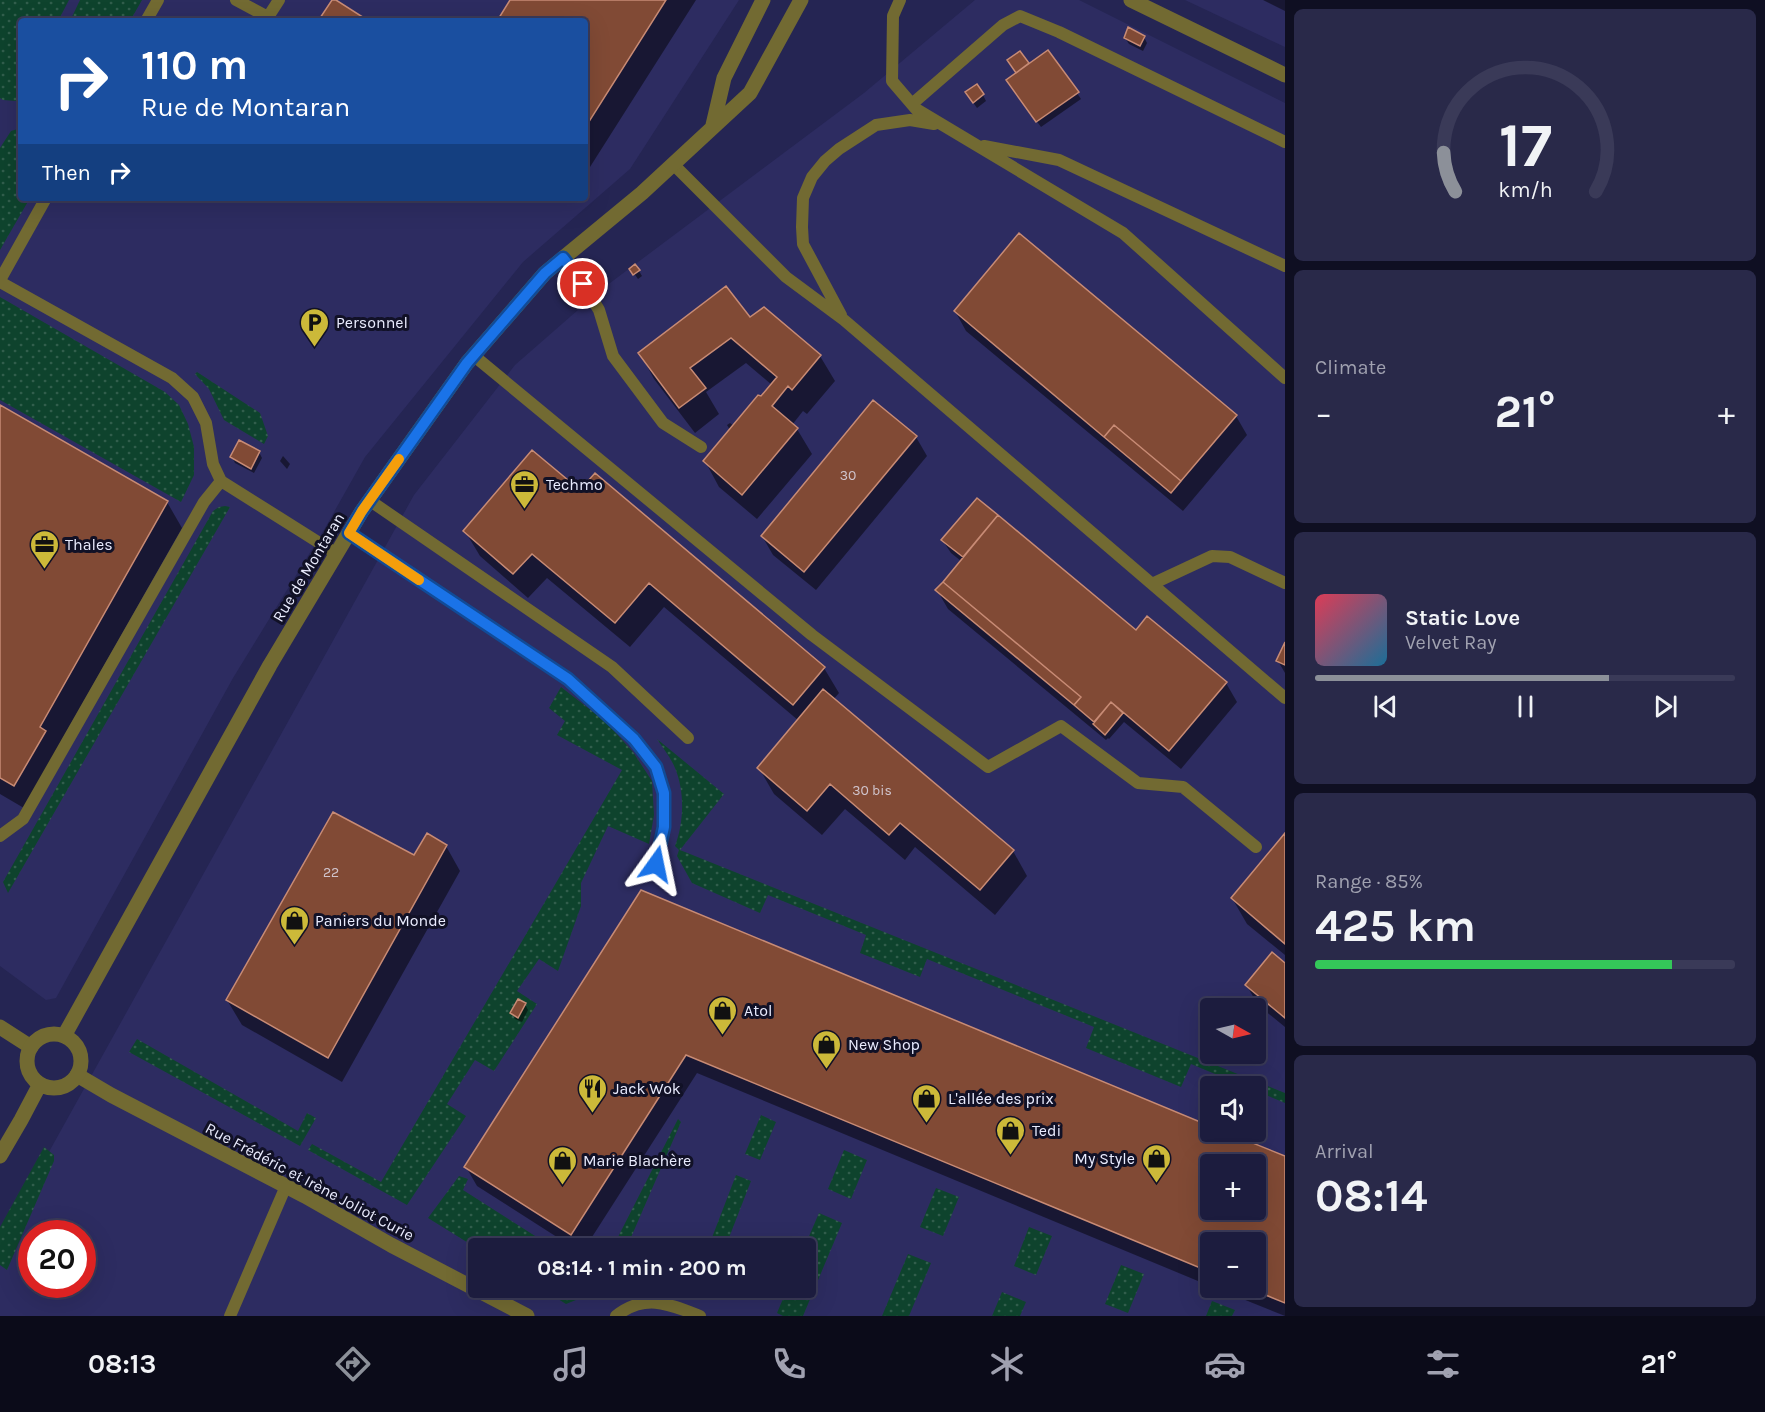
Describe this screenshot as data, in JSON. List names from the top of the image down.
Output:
{
  "streets": {
    "street": ["Rue de Montaran", "Rue Frédéric et Irène Joliot Curie"]
  },
  "crossings": [
    ["Rue de Montaran", "Rue Frédéric et Irène Joliot Curie"]
  ],
  "places": {
    "parking": ["Personnel"],
    "office": ["Techmo", "Thales"],
    "shop": [
      "Paniers du Monde",
      "Atol",
      "New Shop",
      "L'allée des prix",
      "Tedi",
      "My Style",
      "Marie Blachère"
    ],
    "restaurant": ["Jack Wok"]
  },
  "house_numbers": ["30", "30 bis", "22"],
  "north": "right",
  "page": {
    "turn": ["110 m", "Rue de Montaran"],
    "then": "Then",
    "tile": [
      "Climate",
      ["Range · 85%", "425 km"],
      ["Arrival", "08:14"]
    ],
    "heat": ["−", "21°", "+"],
    "song": ["Static Love", "Velvet Ray"],
    "map_buttons": ["+", "−"],
    "limit": "20",
    "trip": "08:14 · 1 min · 200 m",
    "tabs": ["08:13", "21°"],
    "gauge": ["17", "km/h"]
  }
}
